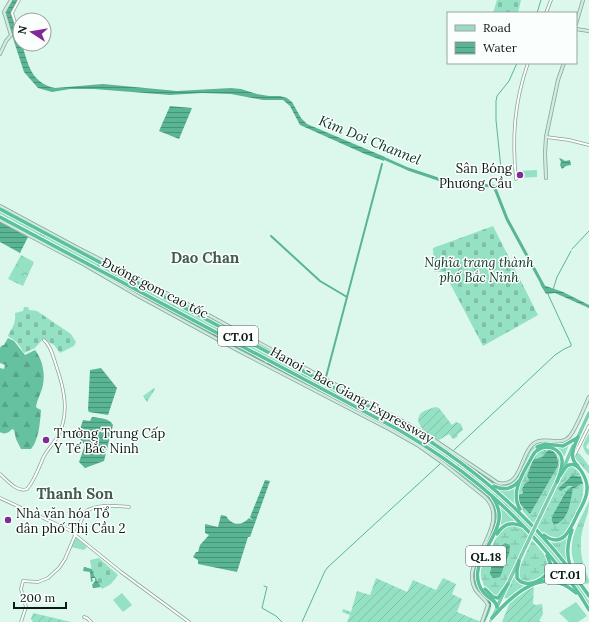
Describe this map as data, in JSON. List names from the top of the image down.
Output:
{
  "streets": {
    "highway": ["CT.01", "Hanoi - Bac Giang Expressway", "QL.18"],
    "main road": ["Đường gom cao tốc"]
  },
  "crossings": [
    ["Đường gom cao tốc", "Hanoi - Bac Giang Expressway"],
    ["Hanoi - Bac Giang Expressway", "QL.18"]
  ],
  "districts": ["Dao Chan", "Thanh Son"],
  "water": ["Kim Doi Channel"],
  "parks": ["Nghĩa trang thành phố Bắc Ninh"],
  "places": ["Sân Bóng Phương Cầu", "Trường Trung Cấp Y Tế Bắc Ninh", "Nhà văn hóa Tổ dân phố Thị Cầu 2"],
  "legend": ["Road", "Water"],
  "scale_bar": "200 m",
  "north": "left"
}
